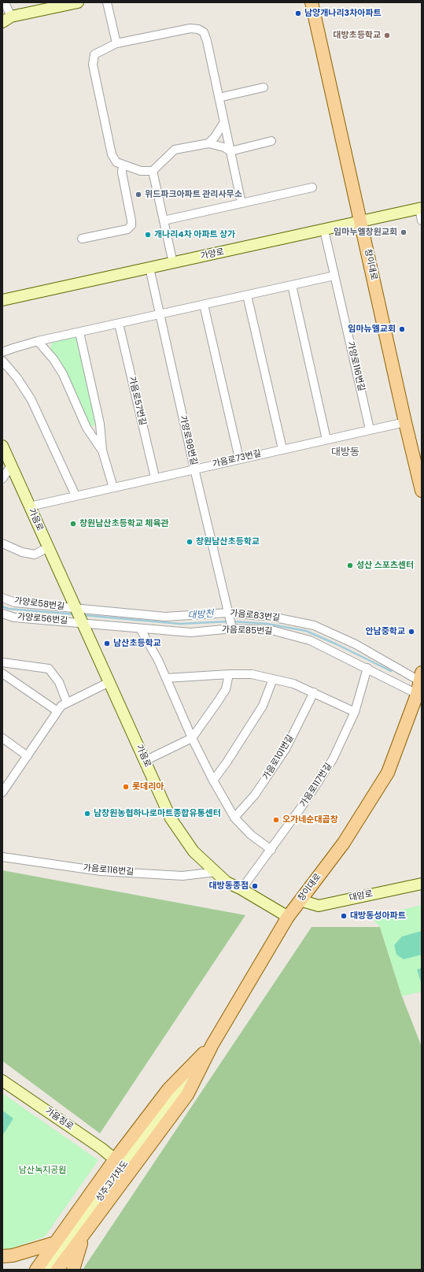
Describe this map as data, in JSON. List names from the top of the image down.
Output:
{
  "streets": {
    "main road": ["창이대로"],
    "street": [
      "가양로",
      "가양로116번길",
      "가음로57번길",
      "가양로98번길",
      "가음로73번길",
      "가음로",
      "가양로58번길",
      "가음로83번길",
      "가양로56번길",
      "가음로85번길",
      "가음로101번길",
      "가음로117번길",
      "가음로116번길",
      "대암로",
      "가음정로",
      "성주고가차도"
    ]
  },
  "crossings": [
    ["가양로", "창이대로"],
    ["가양로", "가양로116번길"],
    ["가양로", "가양로98번길"],
    ["창이대로", "가음로73번길"],
    ["창이대로", "가음로"],
    ["창이대로", "가음로83번길"],
    ["창이대로", "가음로85번길"],
    ["창이대로", "대암로"],
    ["창이대로", "성주고가차도"],
    ["가양로116번길", "가음로73번길"],
    ["가음로57번길", "가음로73번길"],
    ["가양로98번길", "가음로73번길"],
    ["가양로98번길", "가음로83번길"],
    ["가양로98번길", "가음로85번길"],
    ["가음로73번길", "가음로"],
    ["가음로", "가양로58번길"],
    ["가음로", "가음로83번길"],
    ["가음로", "가양로56번길"],
    ["가음로", "가음로85번길"],
    ["가음로", "가음로117번길"],
    ["가음로", "가음로116번길"],
    ["가양로58번길", "가음로83번길"],
    ["가양로56번길", "가음로85번길"],
    ["가음로85번길", "가음로117번길"]
  ],
  "districts": ["대방동"],
  "water": ["대방천"],
  "parks": ["남산녹지공원"],
  "places": [
    "남양개나리3차아파트",
    "대방초등학교",
    "위드파크아파트 관리사무소",
    "임마누엘창원교회",
    "개나리4차 아파트 상가",
    "임마뉴엘교회",
    "창원남산초등학교 체육관",
    "창원남산초등학교",
    "성산 스포츠센터",
    "안남중학교",
    "남산초등학교",
    "롯데리아",
    "남창원농협하나로마트종합유통센터",
    "오가네순대곱창",
    "대방동종점",
    "대방동성아파트"
  ]
}
